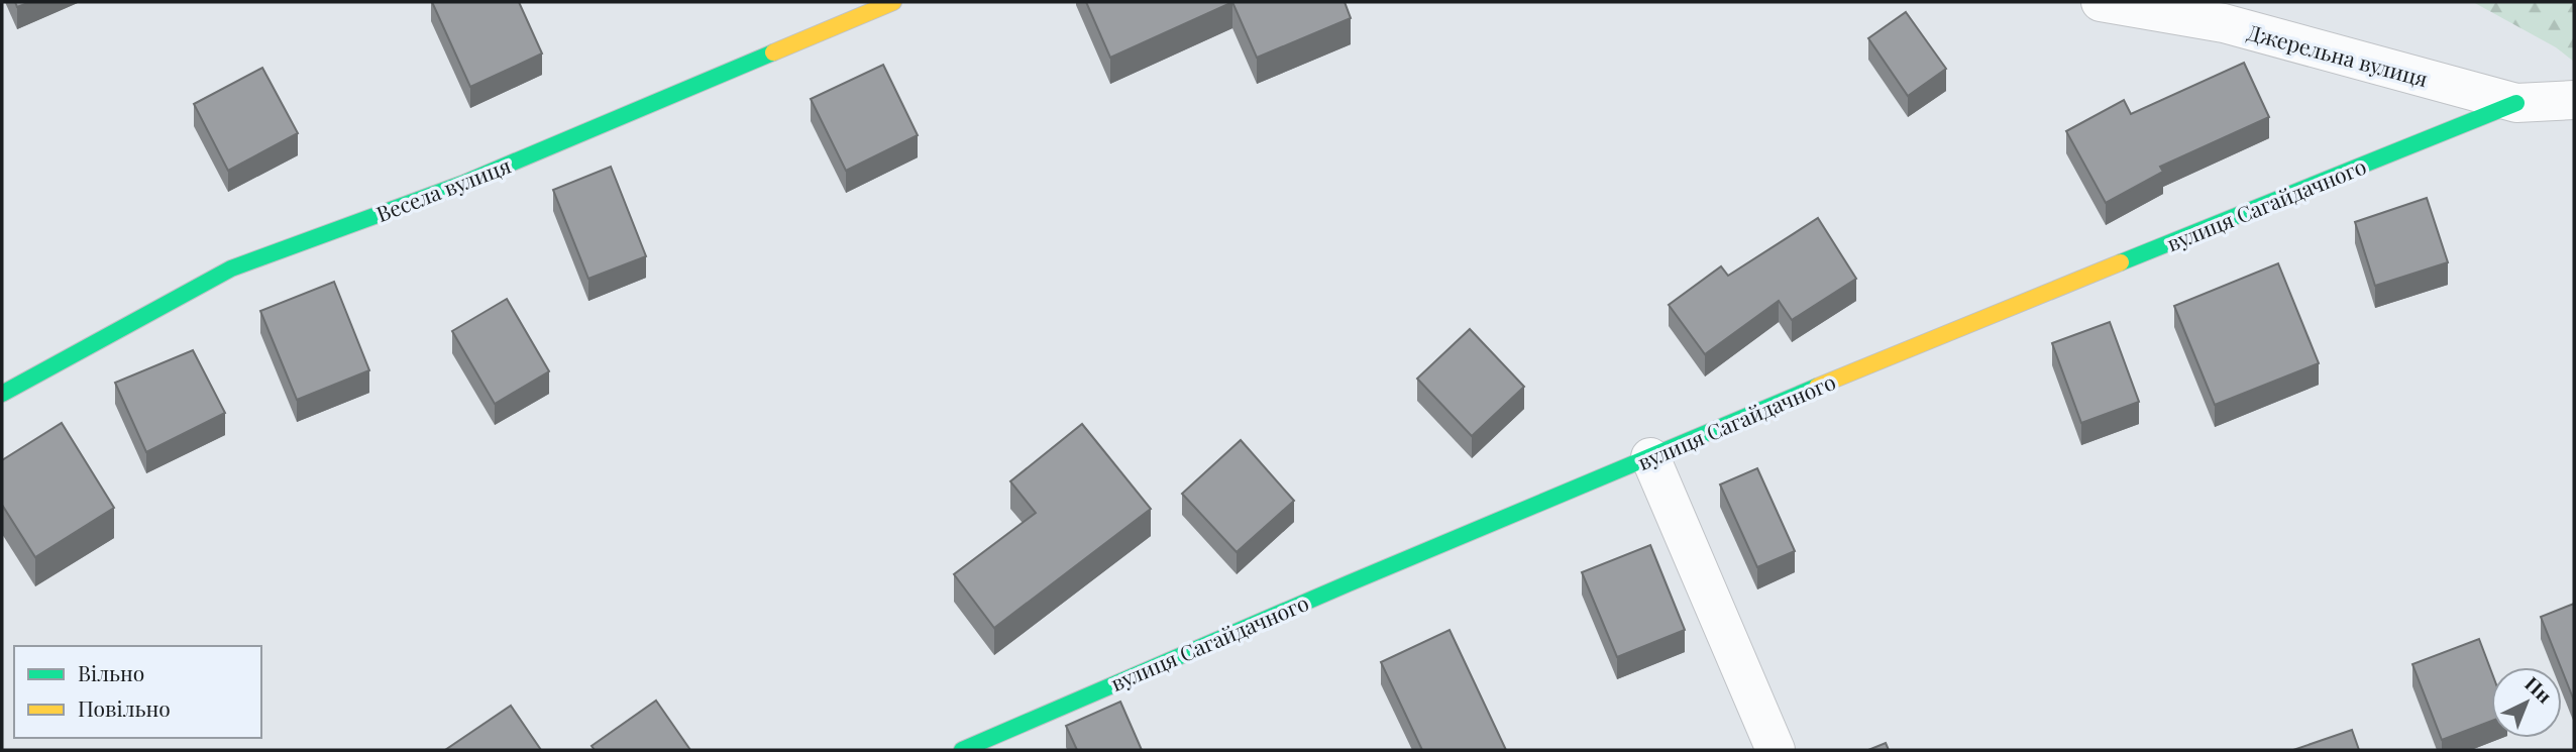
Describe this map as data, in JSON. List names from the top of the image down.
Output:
{
  "streets": {
    "street": ["Джерельна вулиця", "Весела вулиця", "вулиця Сагайдачного"]
  },
  "crossings": [
    ["Джерельна вулиця", "вулиця Сагайдачного"]
  ],
  "legend": ["Вільно", "Повільно"],
  "north": "top right"
}
